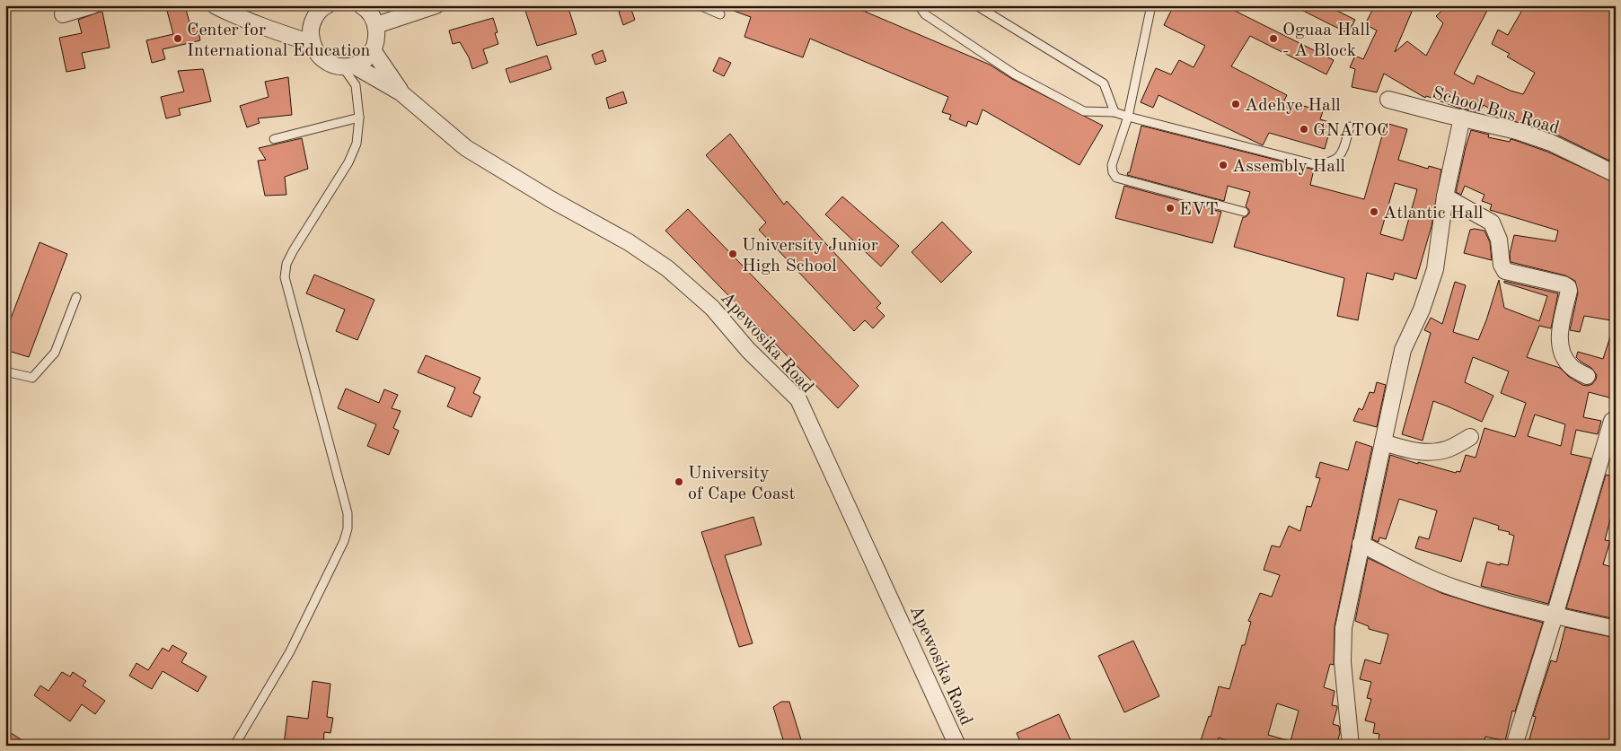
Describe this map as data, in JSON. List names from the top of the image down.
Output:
{
  "streets": {
    "street": ["School Bus Road", "Apewosika Road"]
  },
  "places": [
    "Center for International Education",
    "Oguaa Hall - A Block",
    "Adehye Hall",
    "GNATOC",
    "Assembly Hall",
    "EVT",
    "Atlantic Hall",
    "University Junior High School",
    "University of Cape Coast"
  ]
}
